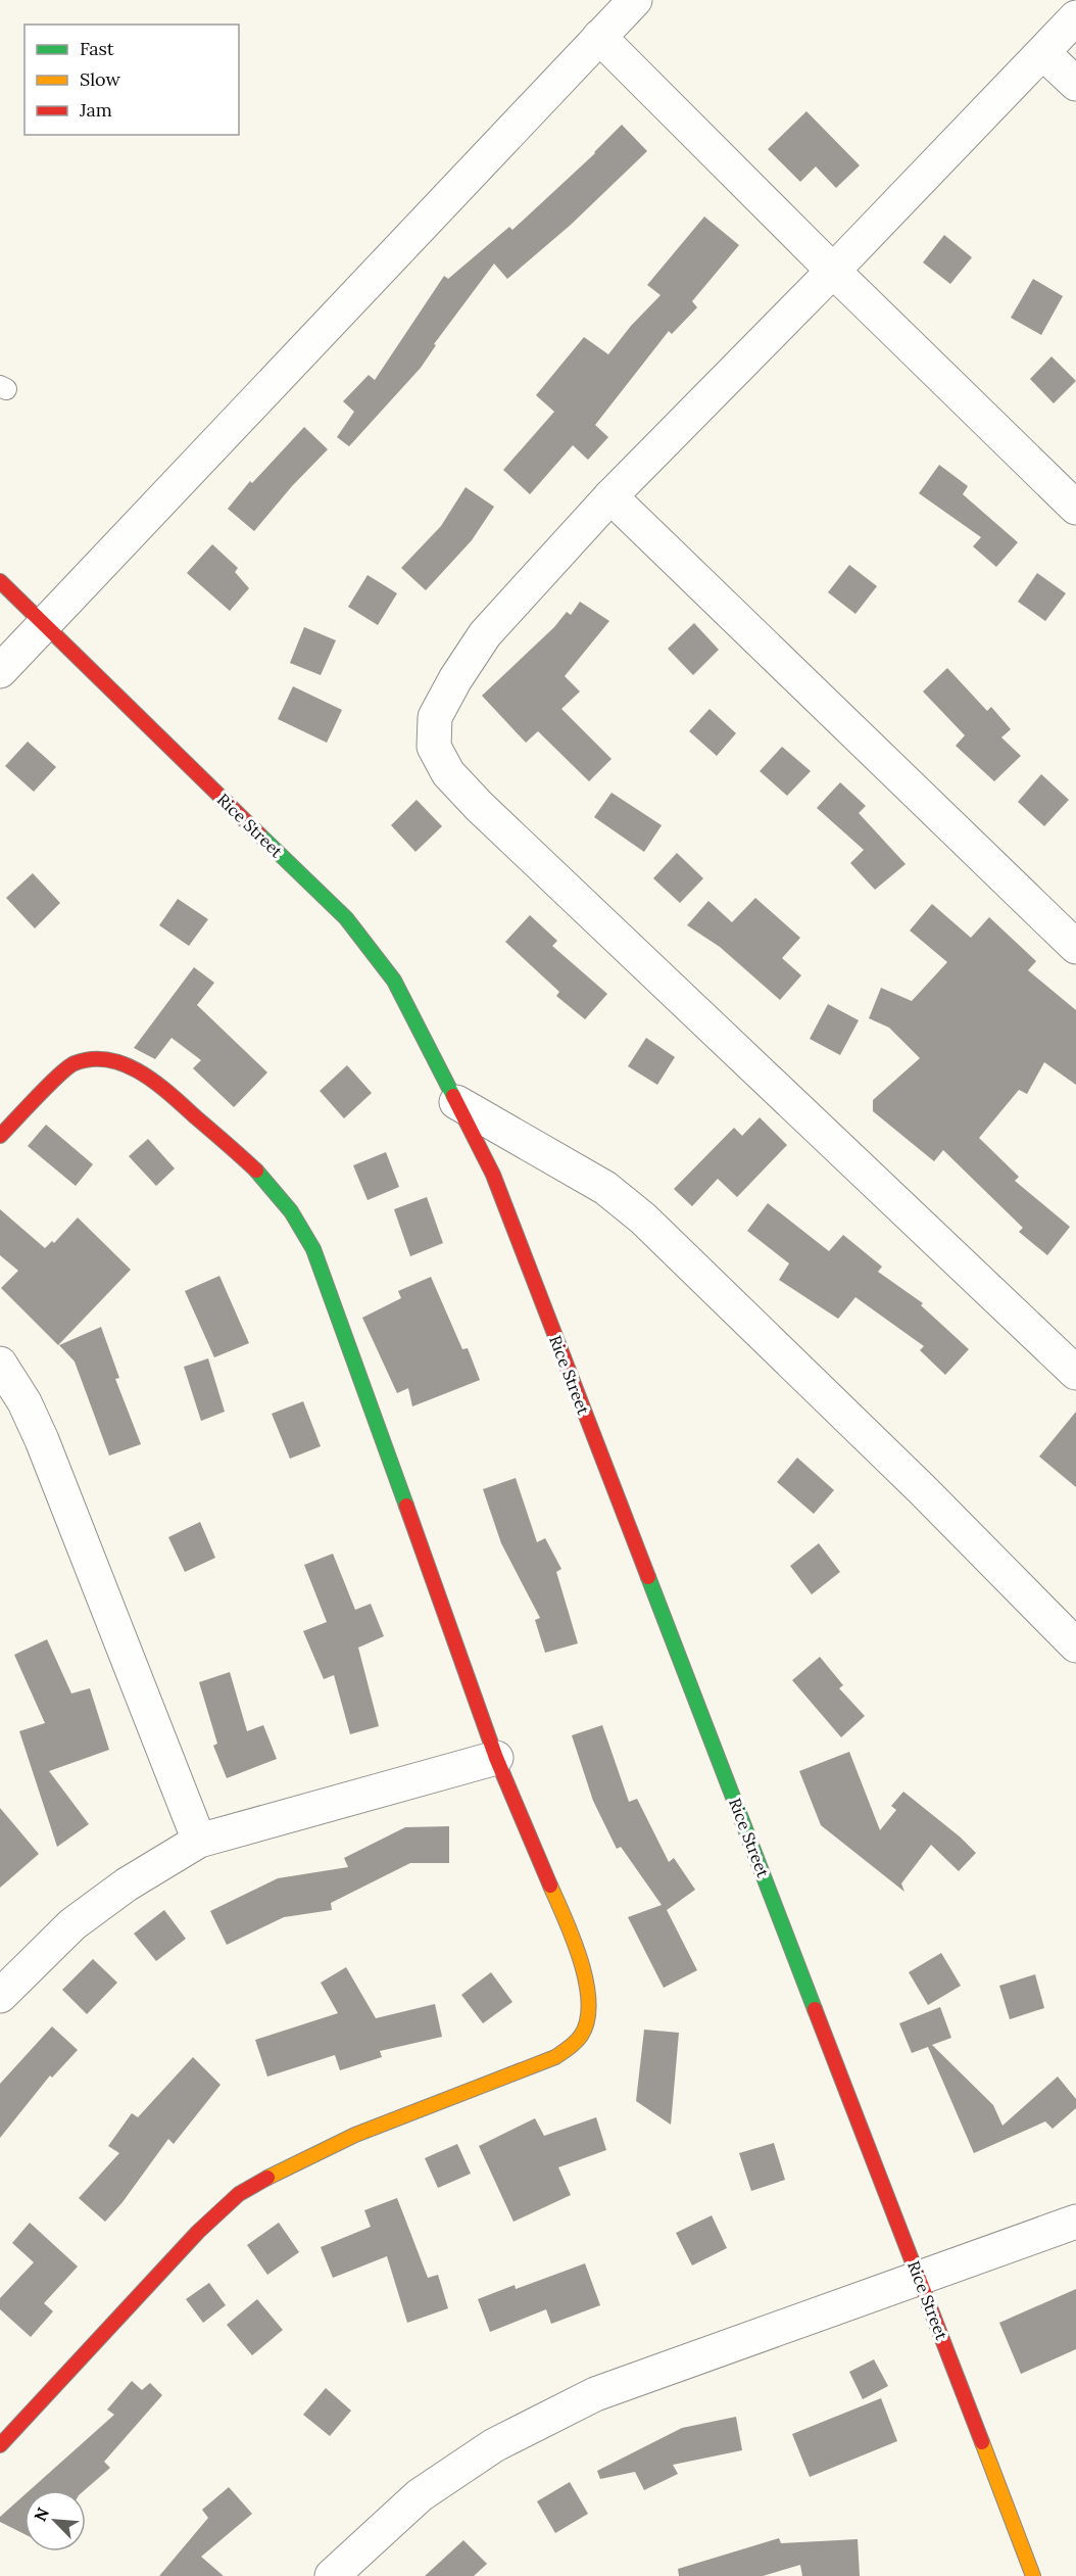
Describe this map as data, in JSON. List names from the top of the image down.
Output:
{
  "streets": {
    "street": ["Rice Street"]
  },
  "legend": ["Fast", "Slow", "Jam"],
  "north": "top left"
}
